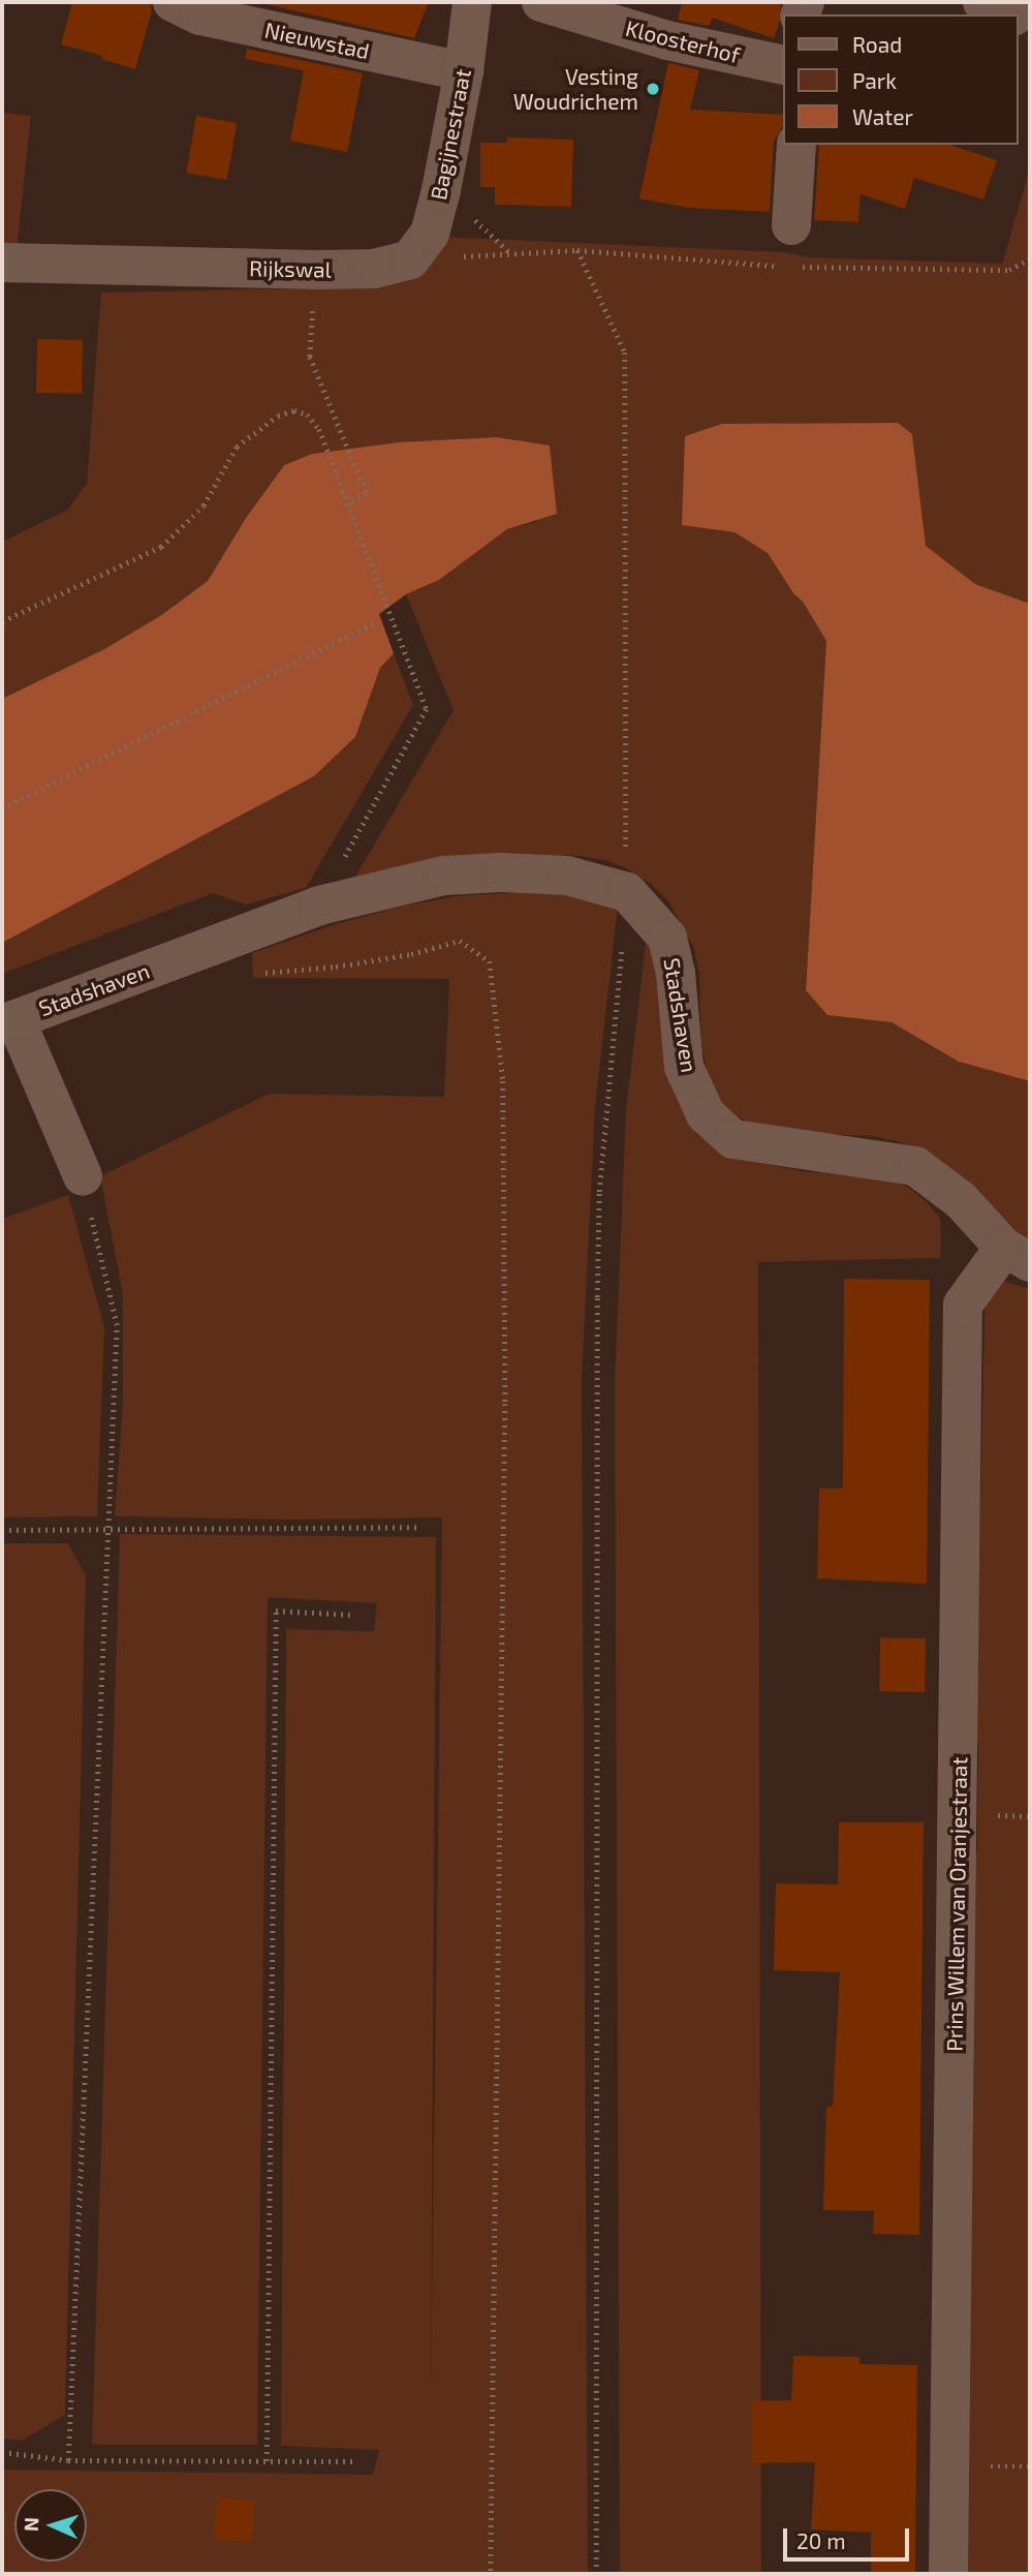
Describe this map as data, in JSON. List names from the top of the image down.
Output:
{
  "streets": {
    "street": [
      "Nieuwstad",
      "Kloosterhof",
      "Bagijnestraat",
      "Rijkswal",
      "Stadshaven",
      "Prins Willem van Oranjestraat"
    ]
  },
  "crossings": [
    ["Nieuwstad", "Bagijnestraat"],
    ["Bagijnestraat", "Rijkswal"],
    ["Stadshaven", "Prins Willem van Oranjestraat"]
  ],
  "places": ["Vesting Woudrichem"],
  "legend": ["Road", "Park", "Water"],
  "scale_bar": "20 m",
  "north": "left"
}
